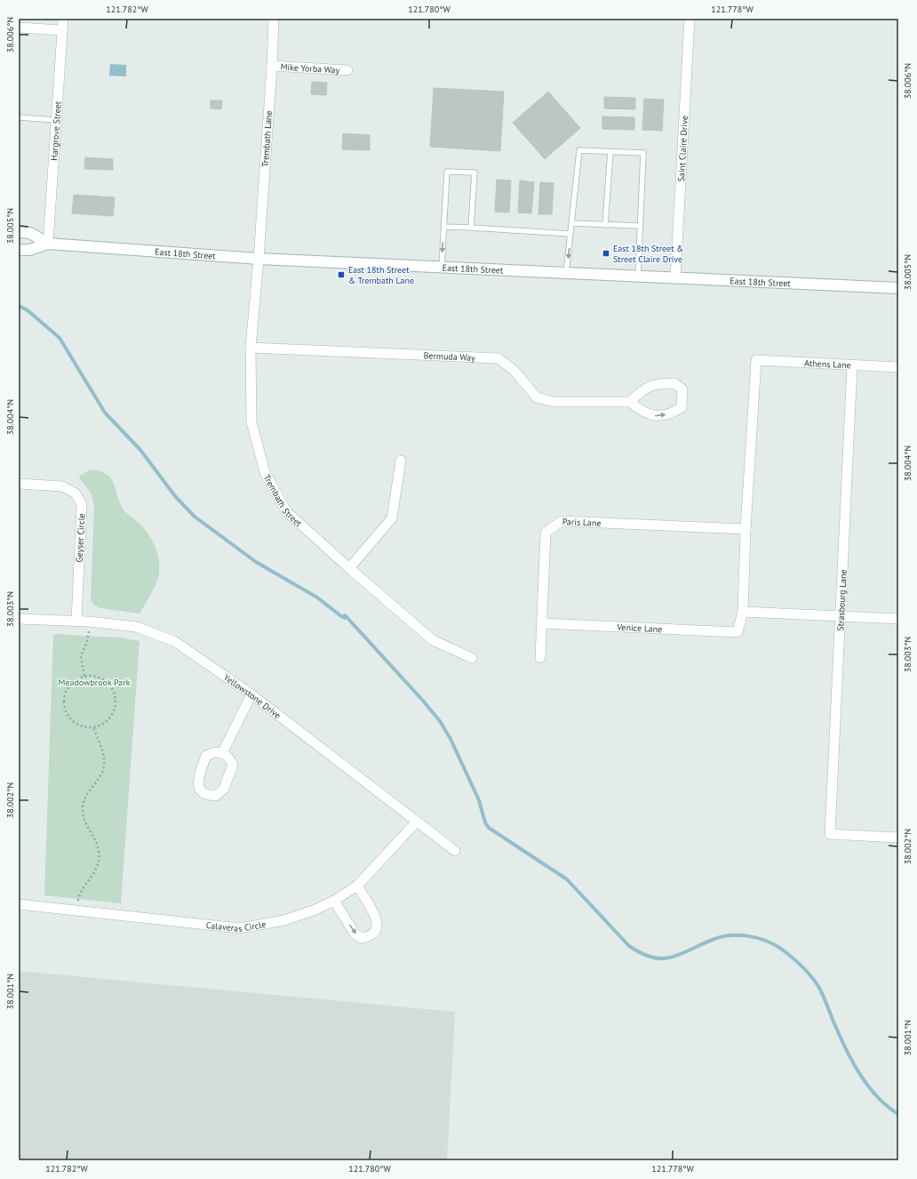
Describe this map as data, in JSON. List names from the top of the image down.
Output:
{
  "streets": {
    "main road": ["East 18th Street"],
    "street": [
      "Mike Yorba Way",
      "Hargrove Street",
      "Trembath Lane",
      "Saint Claire Drive",
      "Bermuda Way",
      "Athens Lane",
      "Trembath Street",
      "Paris Lane",
      "Geyser Circle",
      "Strasbourg Lane",
      "Venice Lane",
      "Yellowstone Drive",
      "Calaveras Circle"
    ]
  },
  "crossings": [
    ["Mike Yorba Way", "Trembath Lane"],
    ["Hargrove Street", "East 18th Street"],
    ["Trembath Lane", "East 18th Street"],
    ["Trembath Lane", "Trembath Street"],
    ["Saint Claire Drive", "East 18th Street"],
    ["East 18th Street", "Trembath Street"],
    ["Bermuda Way", "Trembath Street"],
    ["Athens Lane", "Paris Lane"],
    ["Athens Lane", "Strasbourg Lane"],
    ["Paris Lane", "Venice Lane"],
    ["Geyser Circle", "Yellowstone Drive"],
    ["Yellowstone Drive", "Calaveras Circle"]
  ],
  "parks": ["Meadowbrook Park"],
  "places": {
    "transit": ["East 18th Street & Street Claire Drive", "East 18th Street & Trembath Lane"]
  },
  "coordinates": [
    "121.782°W",
    "121.780°W",
    "121.778°W",
    "38.006°N",
    "38.005°N",
    "38.004°N",
    "38.003°N",
    "38.002°N",
    "38.001°N"
  ]
}
